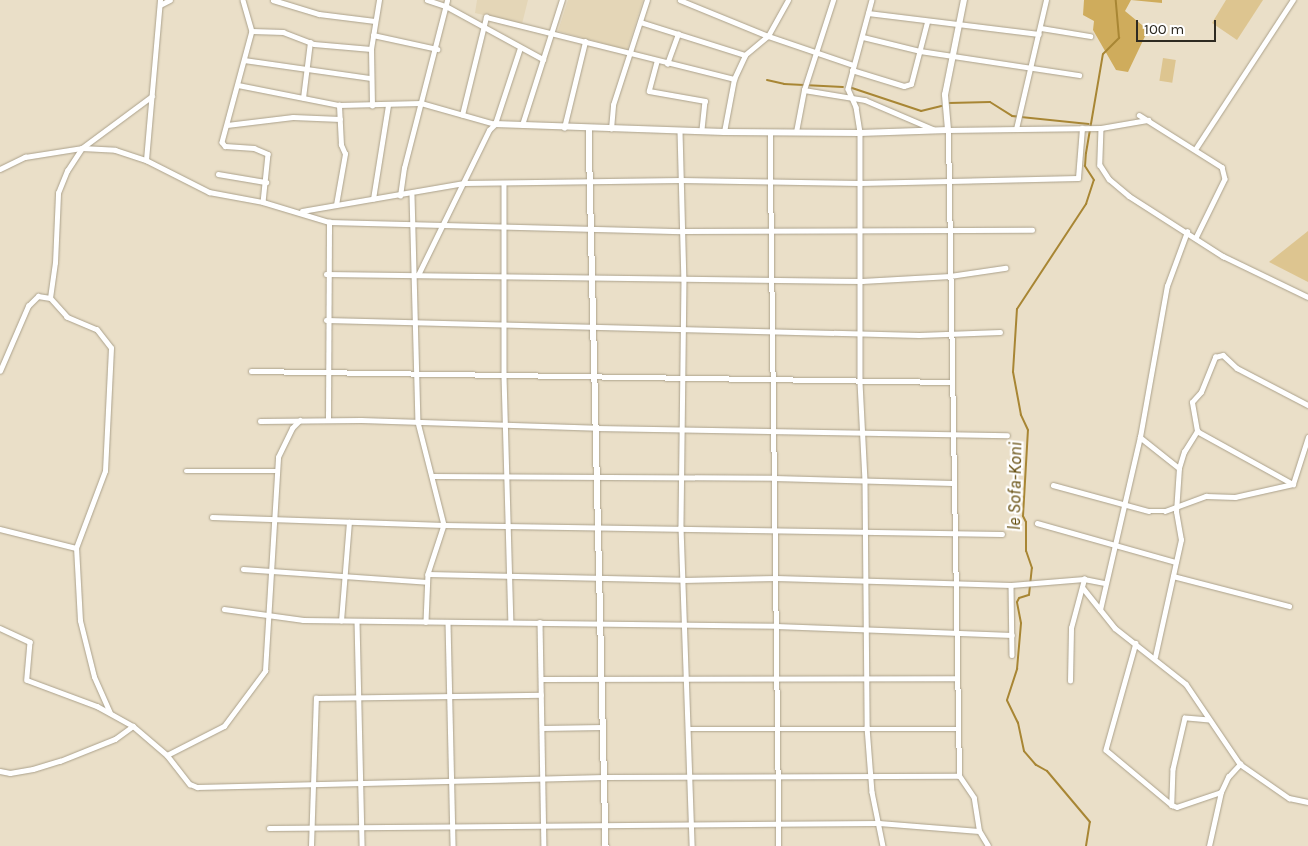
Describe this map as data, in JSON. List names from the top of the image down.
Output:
{
  "water": ["le Sofa-Koni"],
  "scale_bar": "100 m"
}
